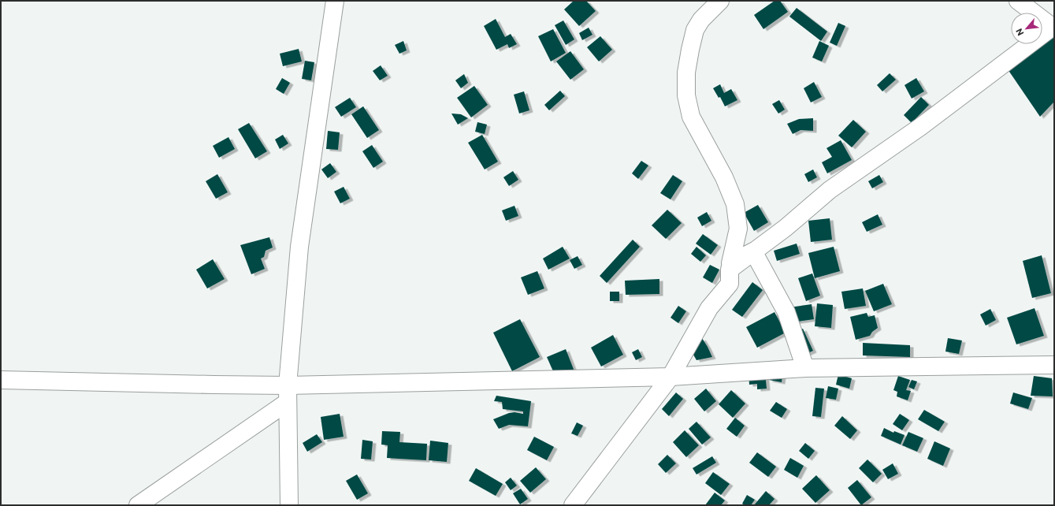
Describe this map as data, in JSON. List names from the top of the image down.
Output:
{
  "north": "bottom left"
}
